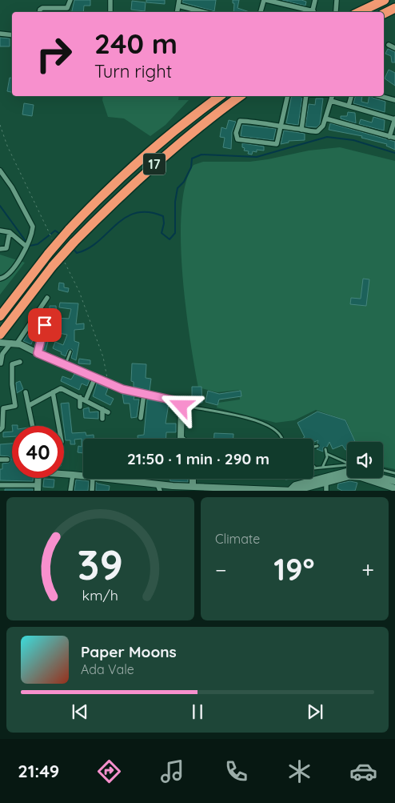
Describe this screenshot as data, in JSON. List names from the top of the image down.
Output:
{
  "streets": {
    "highway": ["17"]
  },
  "page": {
    "turn": ["240 m", "Turn right"],
    "limit": "40",
    "trip": "21:50 · 1 min · 290 m",
    "tile": "Climate",
    "heat": ["−", "19°", "+"],
    "song": ["Paper Moons", "Ada Vale"],
    "tabs": "21:49",
    "gauge": ["39", "km/h"]
  }
}
